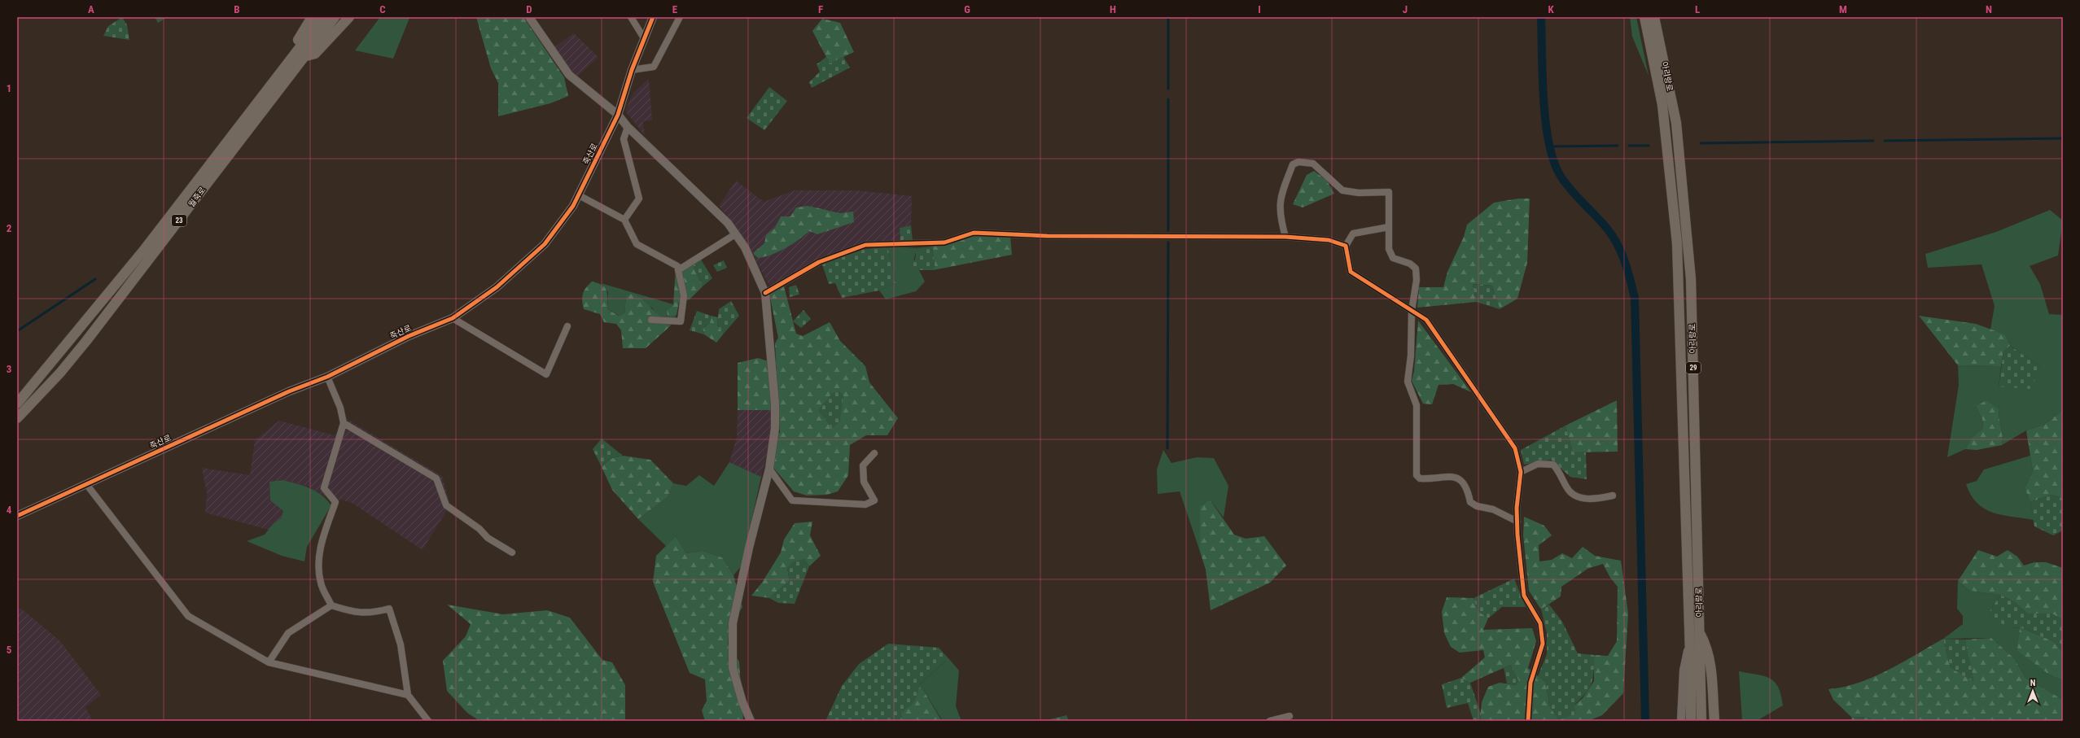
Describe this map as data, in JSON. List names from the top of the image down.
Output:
{
  "streets": {
    "main road": [
      "아리랑로",
      "월죽로",
      "23",
      "29"
    ],
    "street": ["죽산로"]
  },
  "north": "top",
  "grid": {
    "columns": [
      "A",
      "B",
      "C",
      "D",
      "E",
      "F",
      "G",
      "H",
      "I",
      "J",
      "K",
      "L",
      "M",
      "N"
    ],
    "rows": [
      "1",
      "2",
      "3",
      "4",
      "5"
    ]
  }
}
